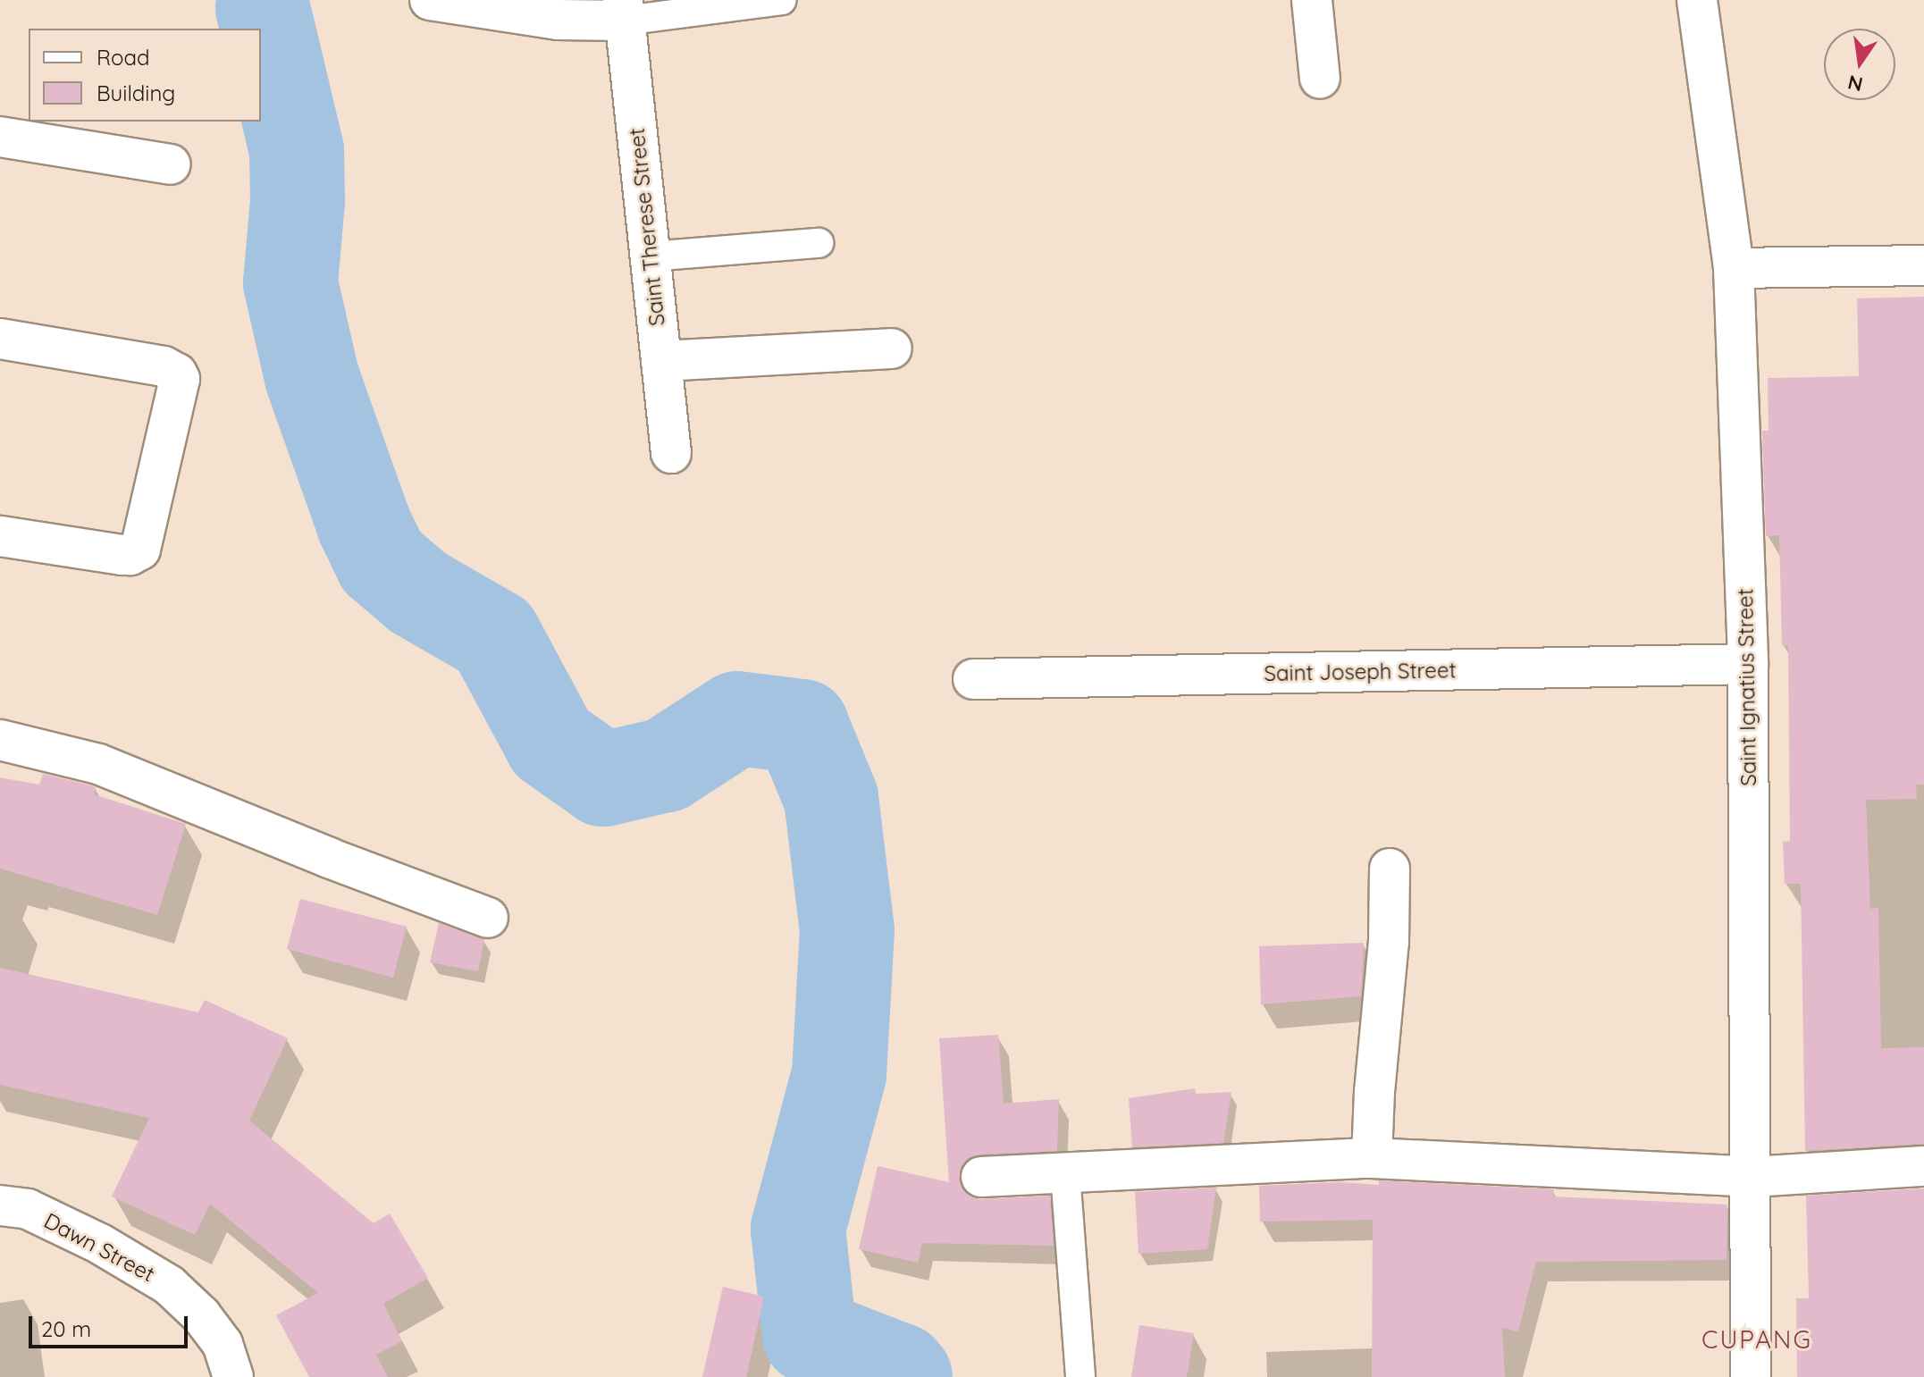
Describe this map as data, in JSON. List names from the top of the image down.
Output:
{
  "streets": {
    "street": [
      "Saint Therese Street",
      "Saint Joseph Street",
      "Saint Ignatius Street",
      "Dawn Street"
    ]
  },
  "crossings": [
    ["Saint Joseph Street", "Saint Ignatius Street"]
  ],
  "districts": ["CUPANG"],
  "legend": ["Road", "Building"],
  "scale_bar": "20 m",
  "north": "bottom"
}
